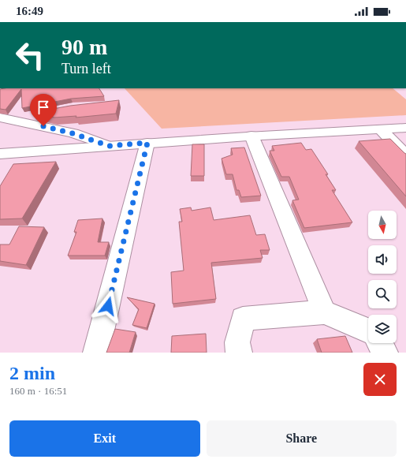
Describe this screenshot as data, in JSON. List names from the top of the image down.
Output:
{
  "north": "bottom",
  "page": {
    "status": "16:49",
    "turn": ["90 m", "Turn left"],
    "heading": ["2 min", "160 m · 16:51"],
    "buttons": ["Exit", "Share"]
  }
}
